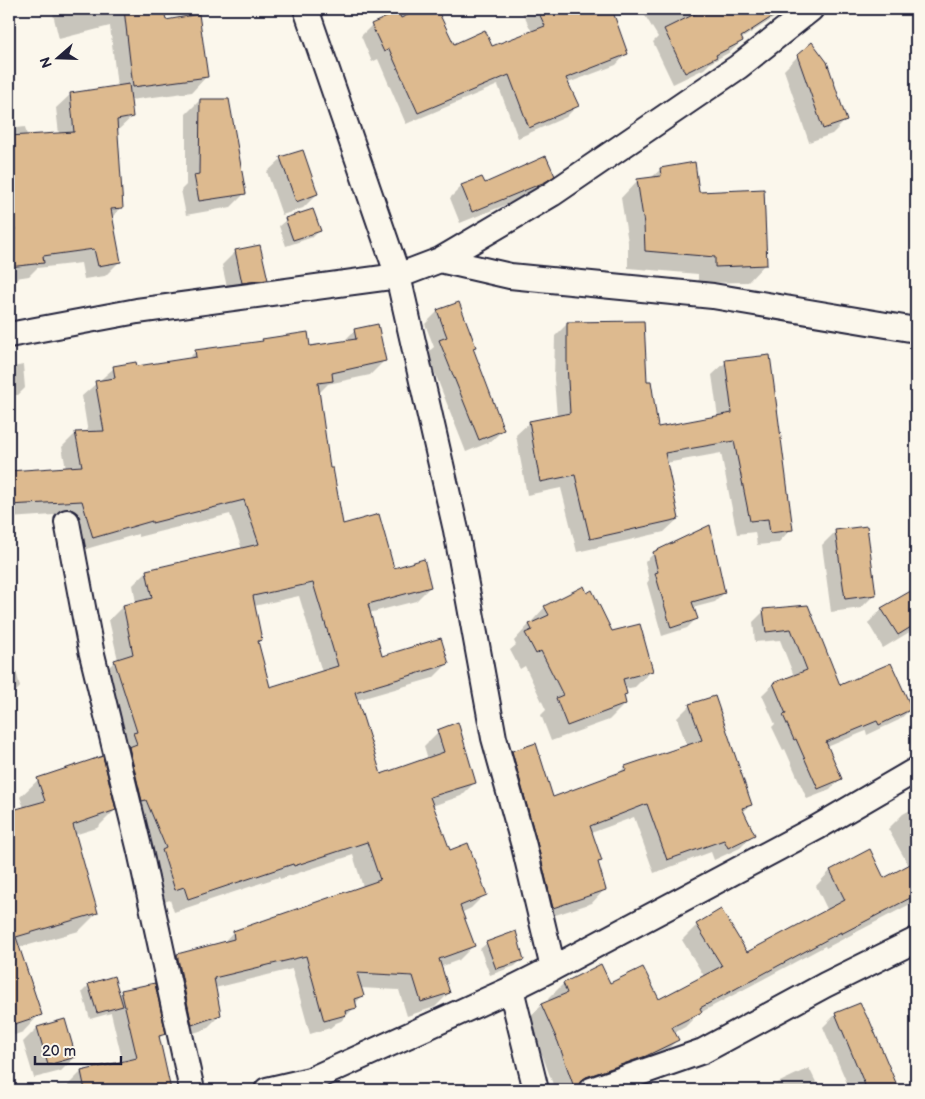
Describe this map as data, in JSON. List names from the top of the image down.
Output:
{
  "scale_bar": "20 m",
  "north": "left"
}
